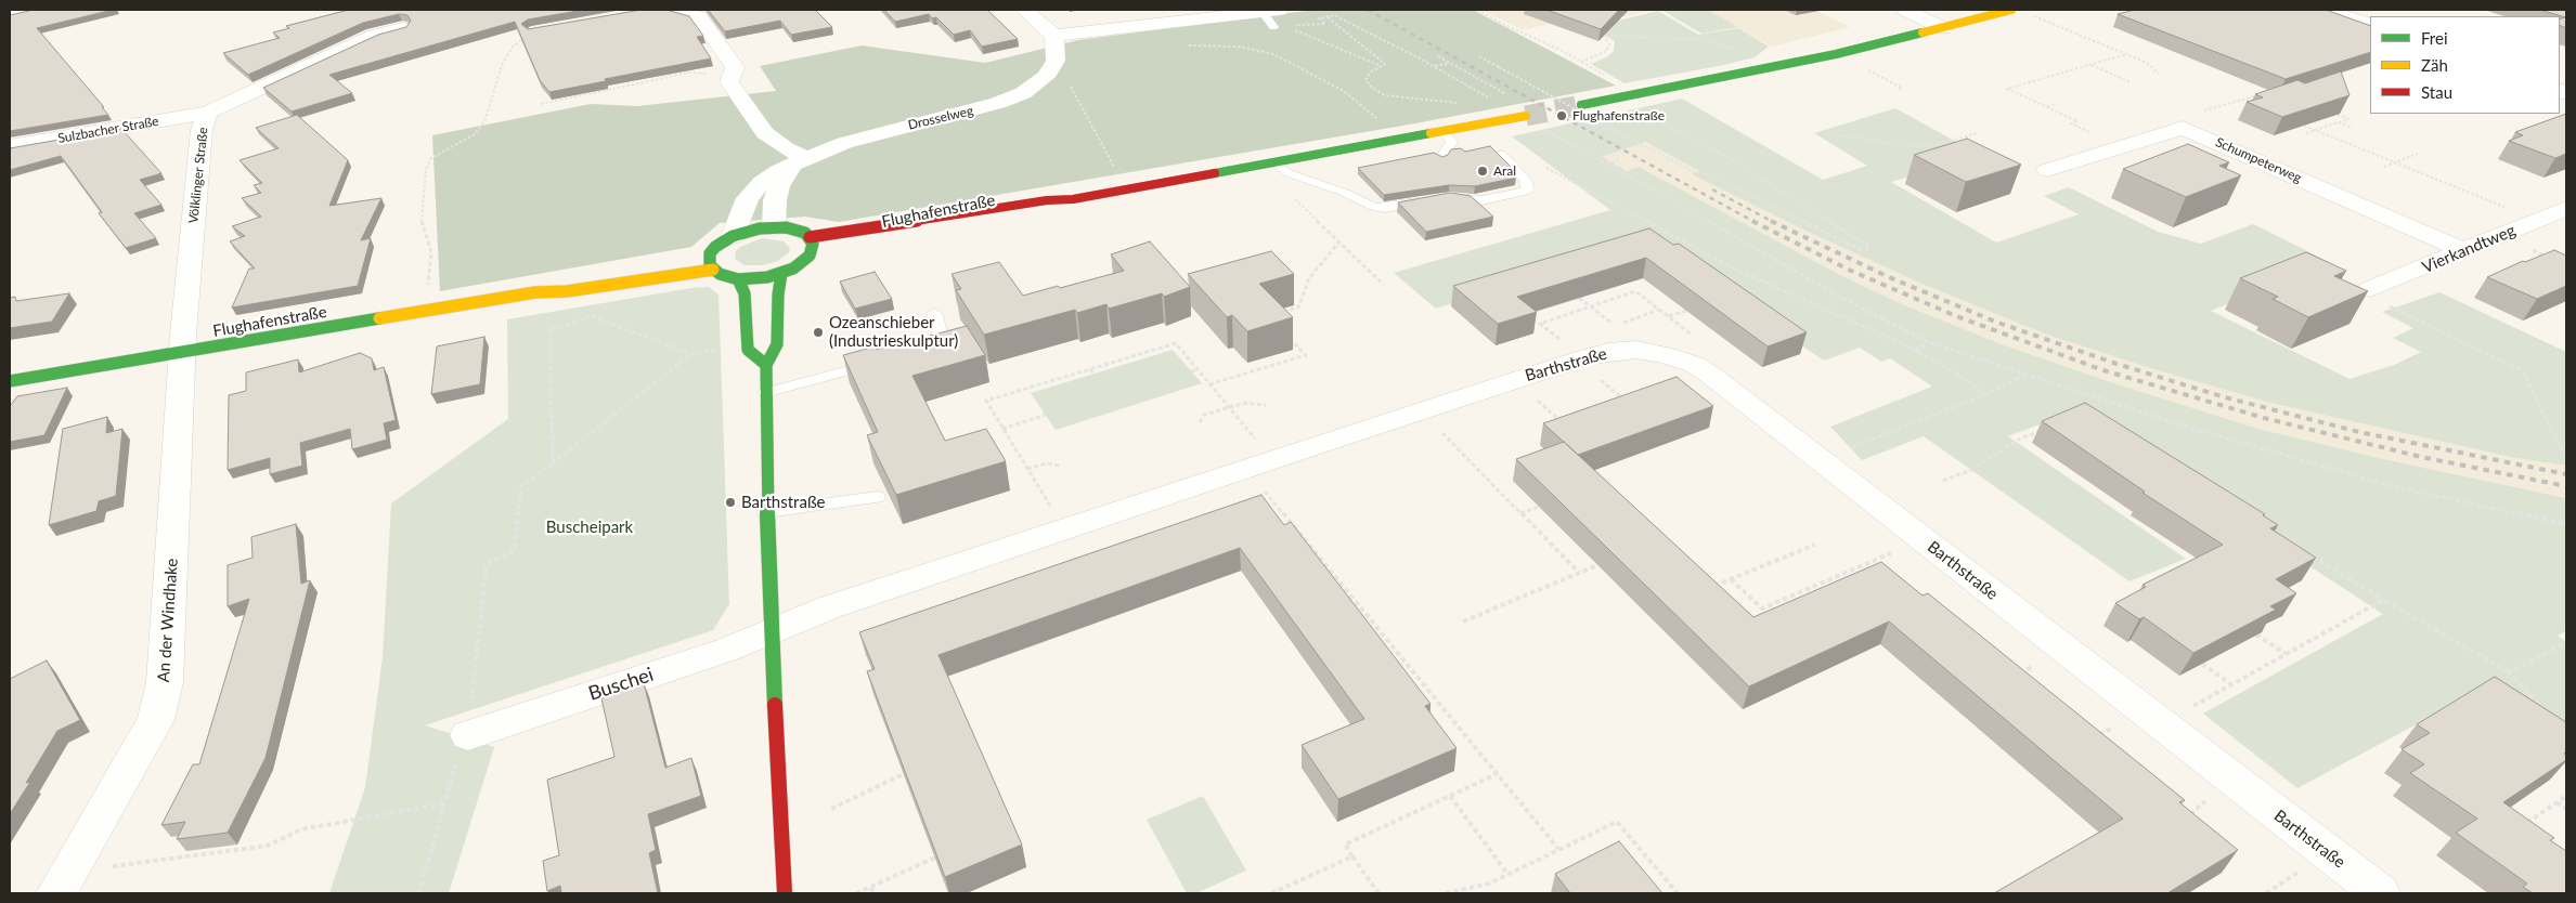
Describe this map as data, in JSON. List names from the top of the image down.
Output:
{
  "streets": {
    "main road": ["Flughafenstraße"],
    "street": [
      "Drosselweg",
      "Sulzbacher Straße",
      "Schumpeterweg",
      "Völklinger Straße",
      "Vierkandtweg",
      "Barthstraße",
      "An der Windhake",
      "Buschei"
    ]
  },
  "crossings": [
    ["Drosselweg", "Flughafenstraße"],
    ["Sulzbacher Straße", "Völklinger Straße"],
    ["Schumpeterweg", "Vierkandtweg"],
    ["Völklinger Straße", "Flughafenstraße"],
    ["Völklinger Straße", "An der Windhake"],
    ["Flughafenstraße", "An der Windhake"],
    ["Barthstraße", "Buschei"]
  ],
  "parks": ["Buscheipark"],
  "places": [
    "Flughafenstraße",
    "Aral",
    "Ozeanschieber (Industrieskulptur)",
    "Barthstraße"
  ],
  "legend": ["Frei", "Zäh", "Stau"]
}
